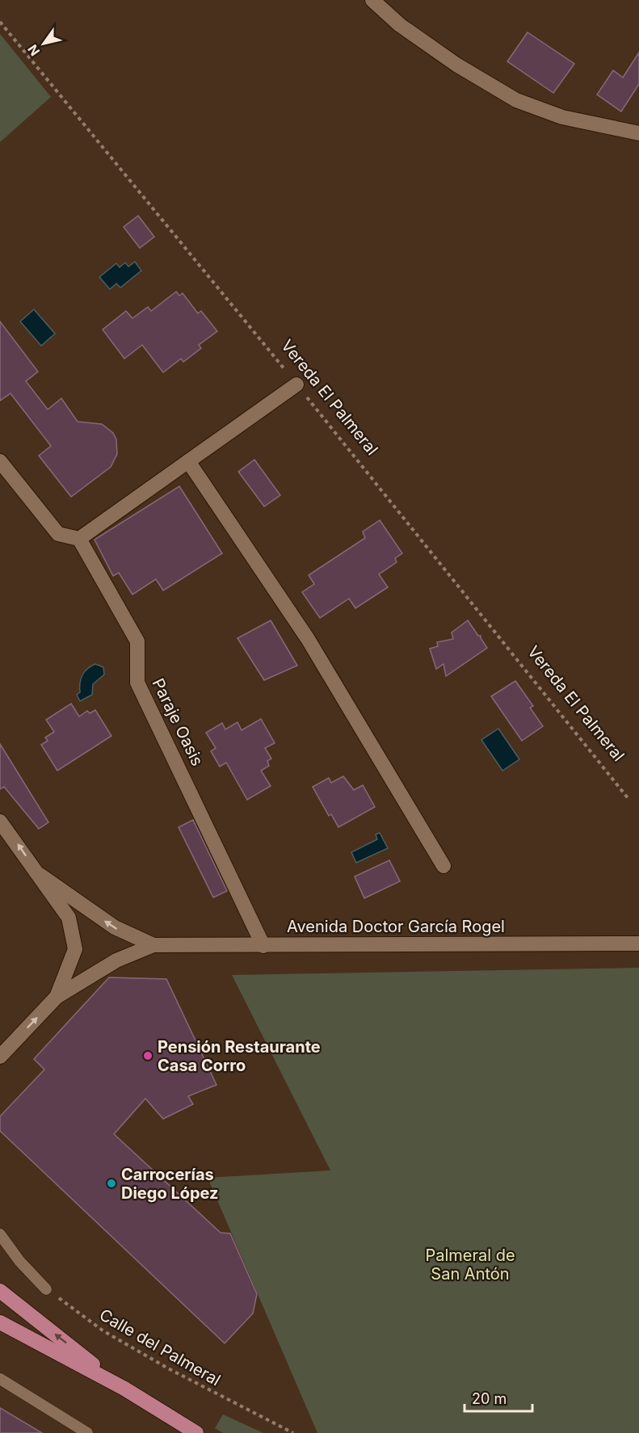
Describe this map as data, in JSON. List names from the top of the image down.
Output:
{
  "streets": {
    "street": ["Paraje Oasis", "Avenida Doctor García Rogel"],
    "path": ["Vereda El Palmeral", "Calle del Palmeral"]
  },
  "crossings": [
    ["Paraje Oasis", "Avenida Doctor García Rogel"]
  ],
  "parks": ["Palmeral de San Antón"],
  "places": ["Pensión Restaurante Casa Corro", "Carrocerías Diego López"],
  "scale_bar": "20 m",
  "north": "bottom left"
}
